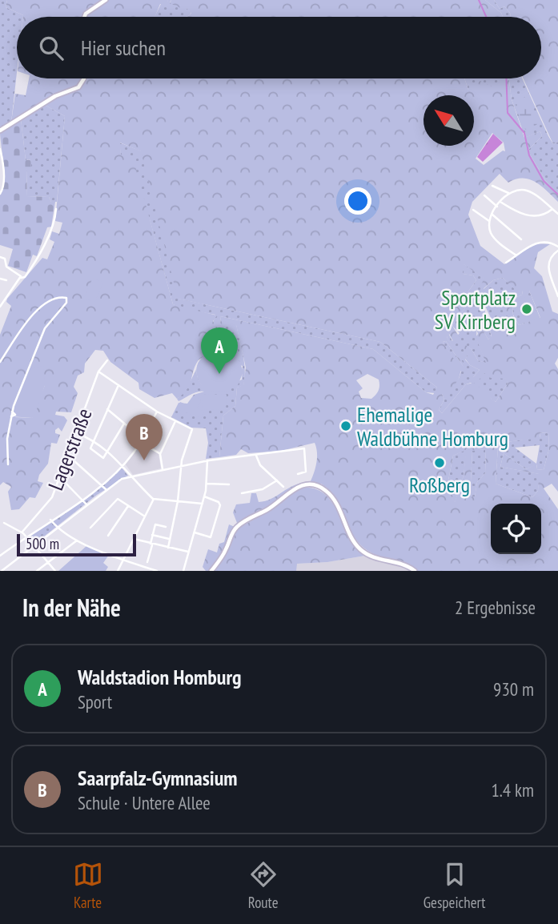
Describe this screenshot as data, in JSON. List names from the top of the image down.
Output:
{
  "streets": {
    "street": ["Lagerstraße"]
  },
  "places": ["Sportplatz SV Kirrberg", "Ehemalige Waldbühne Homburg", "Roßberg"],
  "scale_bar": "500 m",
  "north": "top left",
  "page": {
    "search": "Hier suchen",
    "pins": ["A", "B"],
    "scale": "500 m",
    "heading": ["In der Nähe", "2 Ergebnisse"],
    "list": [
      {
        "mark": "A",
        "name": "Waldstadion Homburg",
        "note": "Sport",
        "value": "930 m"
      },
      {
        "mark": "B",
        "name": "Saarpfalz-Gymnasium",
        "note": "Schule · Untere Allee",
        "value": "1.4 km"
      }
    ],
    "nav": ["Karte", "Route", "Gespeichert"]
  }
}
